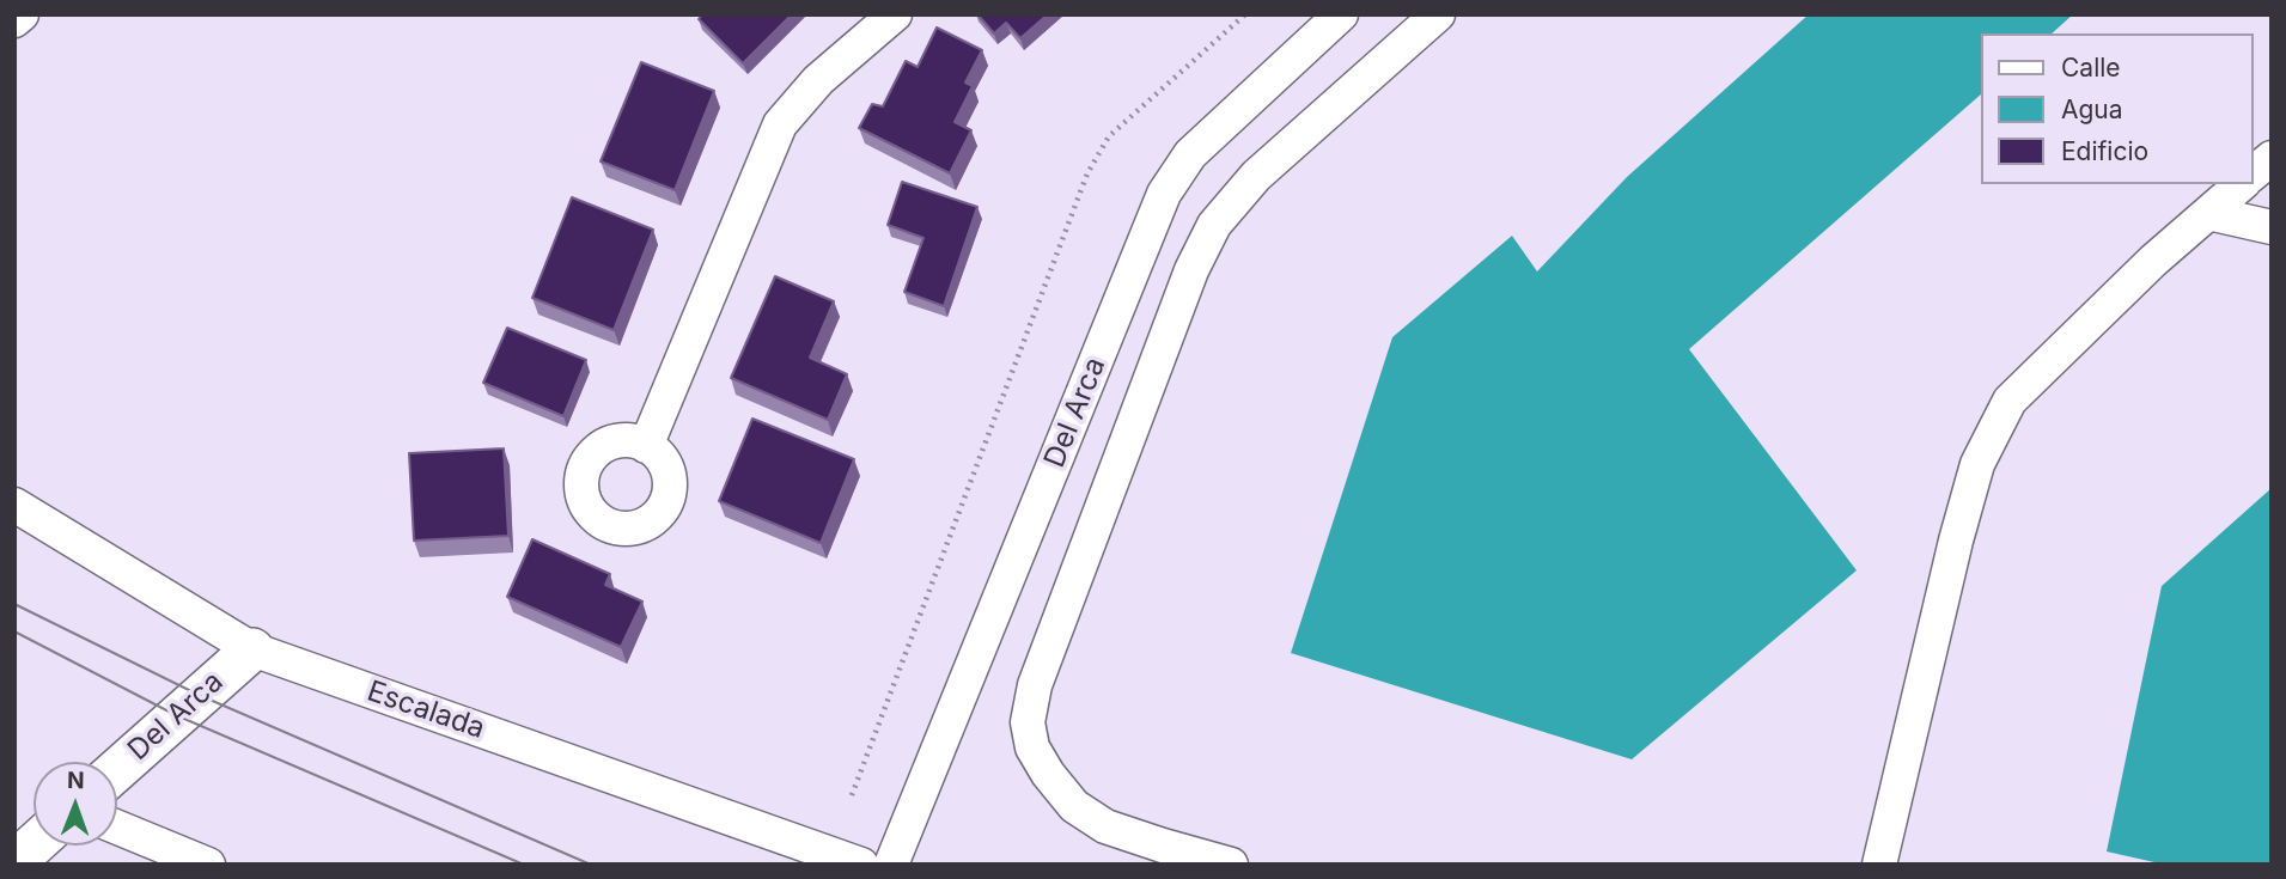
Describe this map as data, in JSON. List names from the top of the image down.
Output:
{
  "streets": {
    "street": ["Del Arca", "Escalada"]
  },
  "crossings": [
    ["Del Arca", "Escalada"]
  ],
  "legend": ["Calle", "Agua", "Edificio"],
  "north": "top"
}
